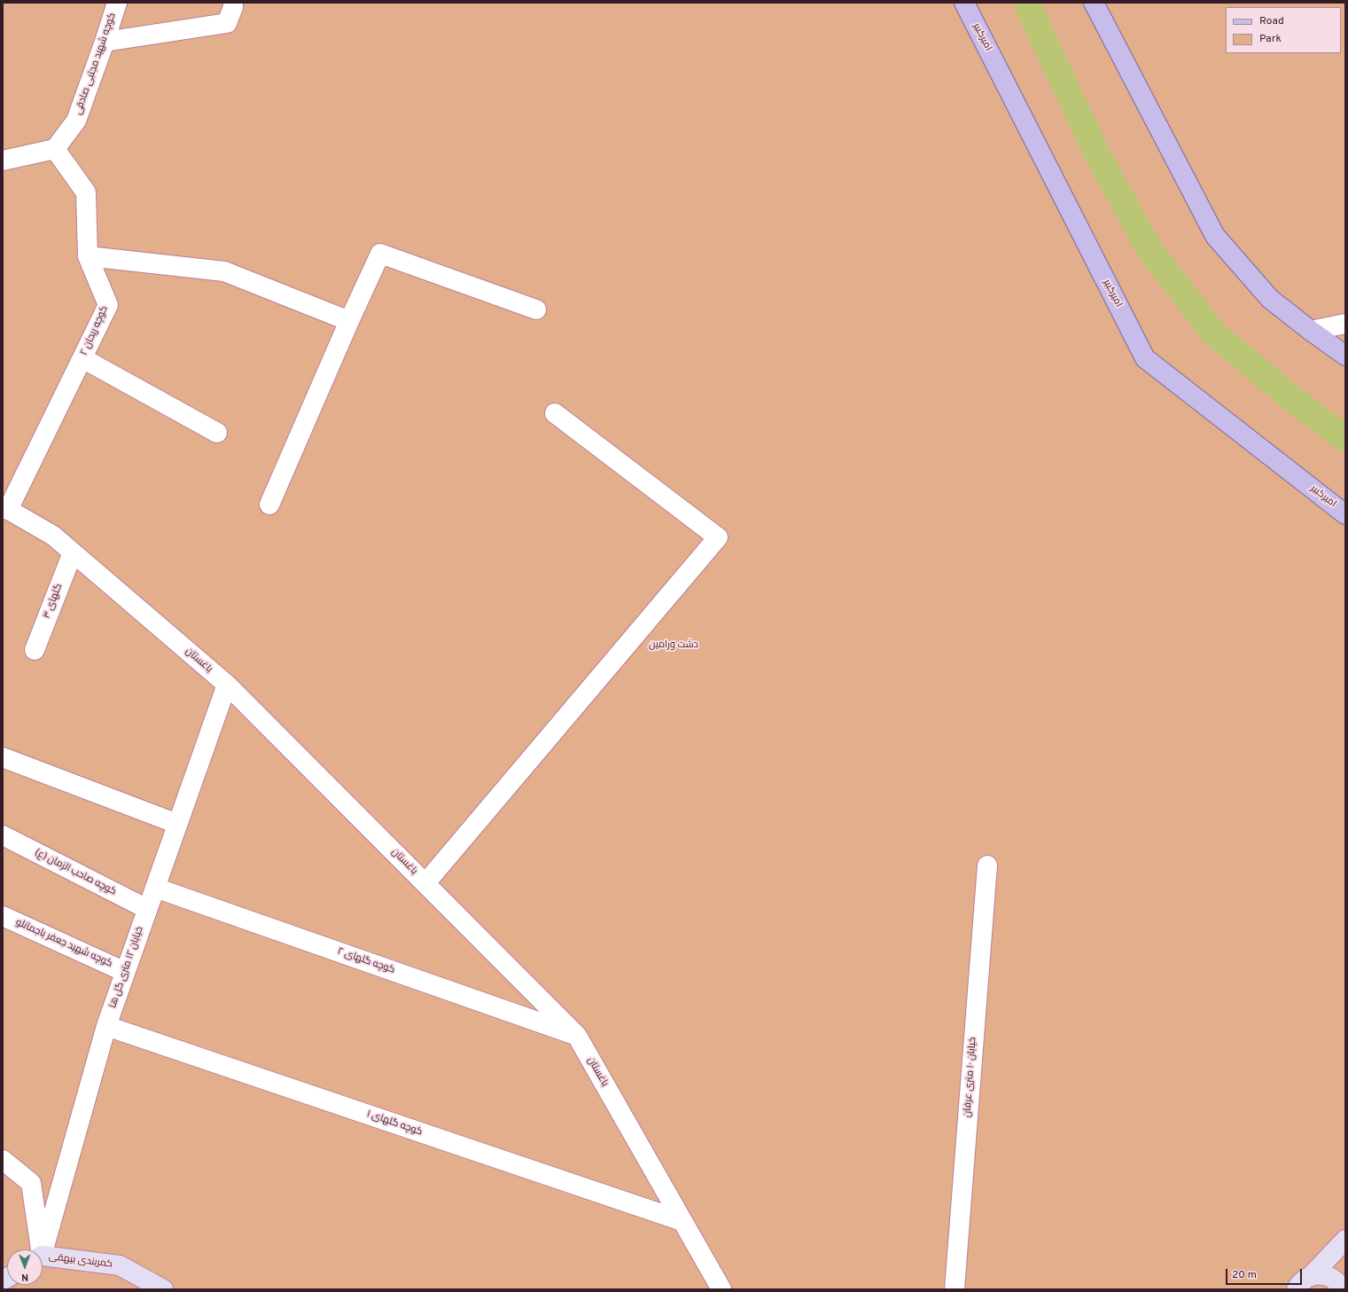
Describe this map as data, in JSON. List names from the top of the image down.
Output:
{
  "streets": {
    "main road": ["امیرکبیر", "کمربندی بیهقی"],
    "street": [
      "کوچه شهید مجتبی صادقی",
      "کوچه ریحان ۲",
      "گلهای ۳",
      "باغستان",
      "کوچه صاحب الزمان (ع)",
      "کوچه شهید جعفر باجمانلو",
      "کوچه گلهای ۲",
      "خیابان ۱۲ متری گل ها",
      "خیابان ۱۰ متری عرفان",
      "کوچه گلهای ۱"
    ]
  },
  "crossings": [
    ["کوچه شهید مجتبی صادقی", "کوچه ریحان ۲"],
    ["کوچه ریحان ۲", "باغستان"],
    ["گلهای ۳", "باغستان"],
    ["باغستان", "کوچه گلهای ۲"],
    ["باغستان", "خیابان ۱۲ متری گل ها"],
    ["باغستان", "کوچه گلهای ۱"],
    ["کوچه صاحب الزمان (ع)", "خیابان ۱۲ متری گل ها"],
    ["کوچه شهید جعفر باجمانلو", "خیابان ۱۲ متری گل ها"],
    ["کوچه گلهای ۲", "خیابان ۱۲ متری گل ها"],
    ["خیابان ۱۲ متری گل ها", "کوچه گلهای ۱"]
  ],
  "parks": ["دشت ورامین"],
  "legend": ["Road", "Park"],
  "scale_bar": "20 m",
  "north": "bottom"
}
